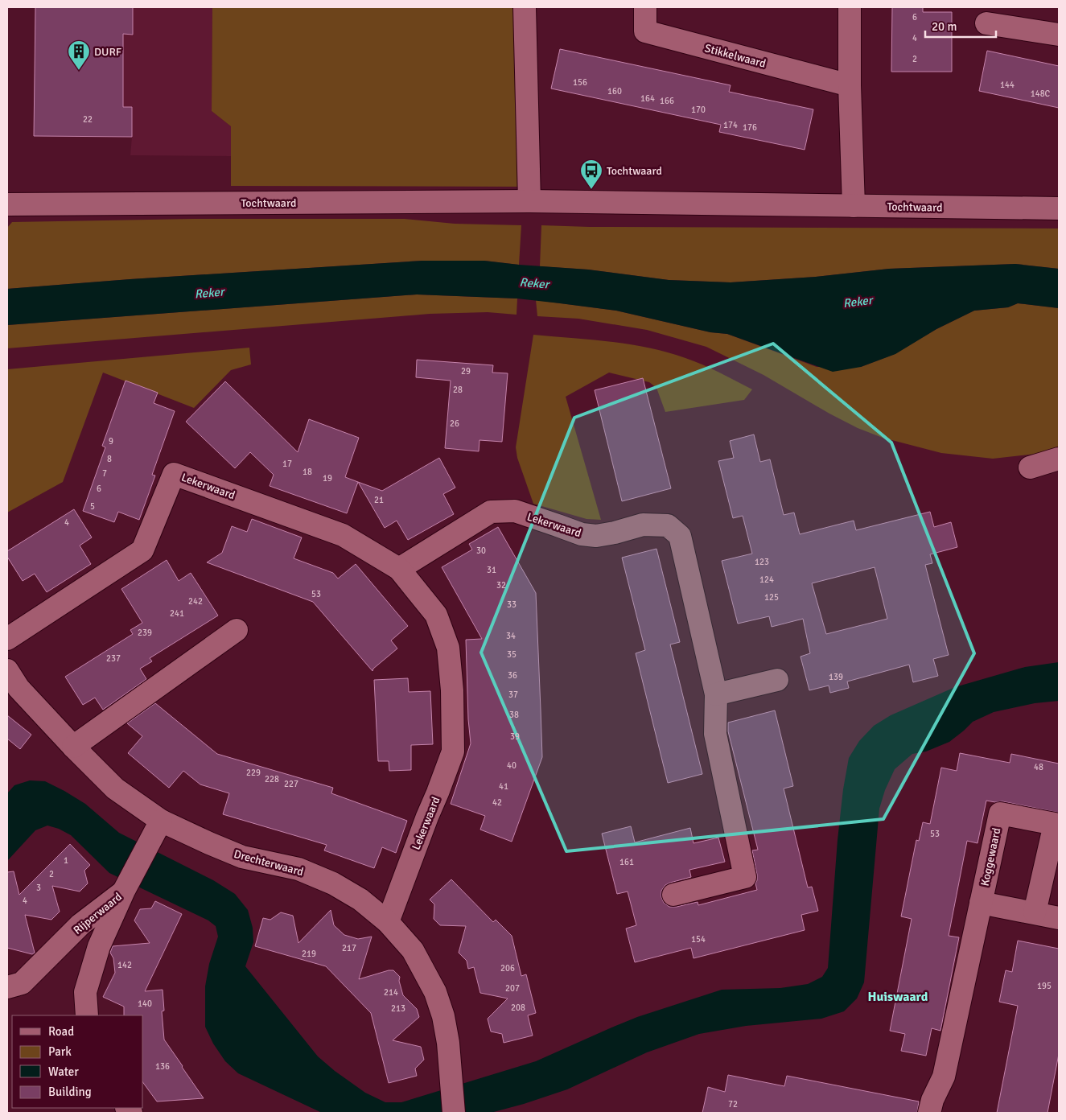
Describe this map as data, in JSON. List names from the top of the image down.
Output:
{
  "streets": {
    "street": [
      "Stikkelwaard",
      "Tochtwaard",
      "Lekerwaard",
      "Koggewaard",
      "Drechterwaard",
      "Rijperwaard"
    ]
  },
  "crossings": [
    ["Lekerwaard", "Drechterwaard"]
  ],
  "districts": ["Huiswaard"],
  "water": ["Reker"],
  "places": {
    "building": ["DURF"],
    "bus stop": ["Tochtwaard"]
  },
  "house_numbers": [
    "6",
    "4",
    "2",
    "156",
    "144",
    "160",
    "148C",
    "164",
    "166",
    "170",
    "22",
    "174",
    "176",
    "29",
    "28",
    "26",
    "9",
    "8",
    "17",
    "18",
    "7",
    "19",
    "6",
    "21",
    "5",
    "4",
    "30",
    "123",
    "31",
    "124",
    "32",
    "53",
    "125",
    "242",
    "33",
    "241",
    "239",
    "34",
    "35",
    "237",
    "36",
    "139",
    "37",
    "38",
    "39",
    "40",
    "48",
    "229",
    "228",
    "227",
    "41",
    "42",
    "53",
    "1",
    "161",
    "2",
    "3",
    "4",
    "154",
    "217",
    "219",
    "142",
    "206",
    "195",
    "207",
    "214",
    "140",
    "208",
    "213",
    "136",
    "72"
  ],
  "legend": [
    "Road",
    "Park",
    "Water",
    "Building"
  ],
  "scale_bar": "20 m"
}
